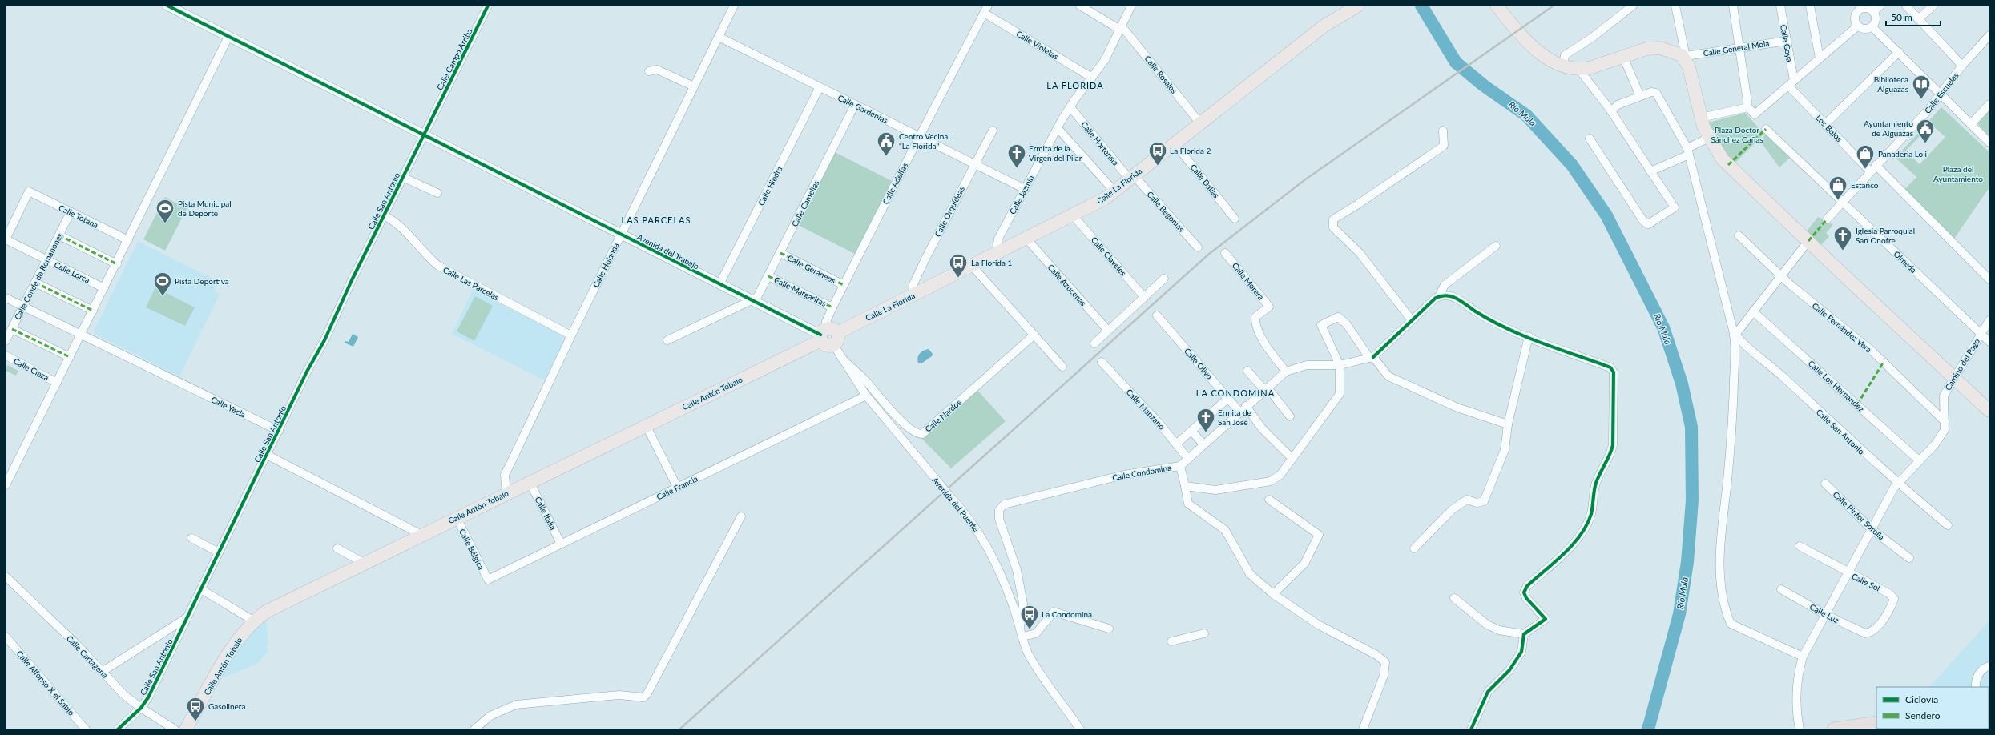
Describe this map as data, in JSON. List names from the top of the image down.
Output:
{
  "streets": {
    "main road": ["Calle La Florida", "Calle Antón Tobalo"],
    "street": [
      "Calle Goya",
      "Calle Violetas",
      "Calle General Mola",
      "Calle Campo Arriba",
      "Calle Rosales",
      "Calle Escuelas",
      "Calle Gardenias",
      "Los Bolos",
      "Calle Hortensia",
      "Calle Dalias",
      "Calle Adelfas",
      "Calle Hiedra",
      "Calle Jazmín",
      "Calle San Antonio",
      "Calle Camelias",
      "Calle Orquídeas",
      "Calle Begonias",
      "Calle Totana",
      "Avenida del Trabajo",
      "Calle Claveles",
      "Olmeda",
      "Calle Holanda",
      "Calle Geráneos",
      "Calle Lorca",
      "Calle Conde de Romanones",
      "Calle Morera",
      "Calle Las Parcelas",
      "Calle Azucenas",
      "Calle Margaritas",
      "Calle Fernández Vera",
      "Calle Olivo",
      "Camino del Pago",
      "Calle Cieza",
      "Calle Los Hernández",
      "Calle Yecla",
      "Calle Manzano",
      "Calle Nardos",
      "Calle Condomina",
      "Calle Francia",
      "Avenida del Puente",
      "Calle Italia",
      "Calle Pintor Sorolla",
      "Calle Bélgica",
      "Calle Sol",
      "Calle Luz",
      "Calle Cartagena",
      "Calle Alfonso X el Sabio"
    ]
  },
  "crossings": [
    ["Calle Goya", "Calle General Mola"],
    ["Calle Goya", "Los Bolos"],
    ["Calle Violetas", "Calle Adelfas"],
    ["Calle Violetas", "Calle Jazmín"],
    ["Calle Campo Arriba", "Calle San Antonio"],
    ["Calle Campo Arriba", "Avenida del Trabajo"],
    ["Calle Rosales", "Calle La Florida"],
    ["Calle Rosales", "Calle Jazmín"],
    ["Calle Escuelas", "Los Bolos"],
    ["Calle Escuelas", "Olmeda"],
    ["Calle Gardenias", "Calle Adelfas"],
    ["Calle Gardenias", "Calle Hiedra"],
    ["Calle Gardenias", "Calle Jazmín"],
    ["Calle Gardenias", "Calle Camelias"],
    ["Calle Gardenias", "Calle Orquídeas"],
    ["Calle Gardenias", "Calle Holanda"],
    ["Calle Hortensia", "Calle La Florida"],
    ["Calle Hortensia", "Calle Jazmín"],
    ["Calle Hortensia", "Calle Begonias"],
    ["Calle Dalias", "Calle La Florida"],
    ["Calle Adelfas", "Calle La Florida"],
    ["Calle Adelfas", "Avenida del Trabajo"],
    ["Calle Adelfas", "Calle Geráneos"],
    ["Calle Adelfas", "Calle Margaritas"],
    ["Calle Adelfas", "Calle Antón Tobalo"],
    ["Calle Adelfas", "Avenida del Puente"],
    ["Calle Hiedra", "Avenida del Trabajo"],
    ["Calle La Florida", "Calle Jazmín"],
    ["Calle La Florida", "Calle Orquídeas"],
    ["Calle La Florida", "Calle Begonias"],
    ["Calle La Florida", "Avenida del Trabajo"],
    ["Calle La Florida", "Calle Claveles"],
    ["Calle La Florida", "Calle Azucenas"],
    ["Calle La Florida", "Calle Antón Tobalo"],
    ["Calle La Florida", "Avenida del Puente"],
    ["Calle San Antonio", "Avenida del Trabajo"],
    ["Calle San Antonio", "Calle Las Parcelas"],
    ["Calle San Antonio", "Camino del Pago"],
    ["Calle San Antonio", "Calle Yecla"],
    ["Calle San Antonio", "Calle Cartagena"],
    ["Calle Camelias", "Avenida del Trabajo"],
    ["Calle Camelias", "Calle Geráneos"],
    ["Calle Camelias", "Calle Margaritas"],
    ["Calle Totana", "Calle Lorca"],
    ["Calle Totana", "Calle Conde de Romanones"],
    ["Avenida del Trabajo", "Calle Holanda"],
    ["Avenida del Trabajo", "Calle Antón Tobalo"],
    ["Avenida del Trabajo", "Avenida del Puente"],
    ["Olmeda", "Camino del Pago"],
    ["Calle Holanda", "Calle Las Parcelas"],
    ["Calle Holanda", "Calle Antón Tobalo"],
    ["Calle Lorca", "Calle Conde de Romanones"],
    ["Calle Conde de Romanones", "Calle Yecla"],
    ["Calle Morera", "Calle Condomina"],
    ["Calle Fernández Vera", "Camino del Pago"],
    ["Calle Olivo", "Calle Condomina"],
    ["Camino del Pago", "Calle Los Hernández"],
    ["Camino del Pago", "Calle Pintor Sorolla"],
    ["Camino del Pago", "Calle Sol"],
    ["Camino del Pago", "Calle Luz"],
    ["Calle Antón Tobalo", "Avenida del Puente"],
    ["Calle Antón Tobalo", "Calle Italia"],
    ["Calle Antón Tobalo", "Calle Bélgica"],
    ["Calle Manzano", "Calle Condomina"],
    ["Calle Nardos", "Avenida del Puente"],
    ["Calle Condomina", "Avenida del Puente"],
    ["Calle Francia", "Avenida del Puente"],
    ["Calle Francia", "Calle Italia"],
    ["Calle Francia", "Calle Bélgica"],
    ["Calle Sol", "Calle Luz"]
  ],
  "districts": ["LA FLORIDA", "LAS PARCELAS", "LA CONDOMINA"],
  "water": ["Río Mula"],
  "parks": ["Plaza Doctor Sánchez Cañas", "Plaza del Ayuntamiento"],
  "places": {
    "library": ["Biblioteca Alguazas"],
    "public building": ["Ayuntamiento de Alguazas", "Centro Vecinal \"La Florida\""],
    "bus stop": [
      "La Florida 2",
      "La Florida 1",
      "La Condomina",
      "Gasolinera"
    ],
    "church": ["Ermita de la Virgen del Pilar", "Iglesia Parroquial San Onofre", "Ermita de San José"],
    "shop": ["Panaderia Loli", "Estanco"],
    "sports": ["Pista Municipal de Deporte", "Pista Deportiva"]
  },
  "legend": ["Ciclovía", "Sendero"],
  "scale_bar": "50 m"
}
